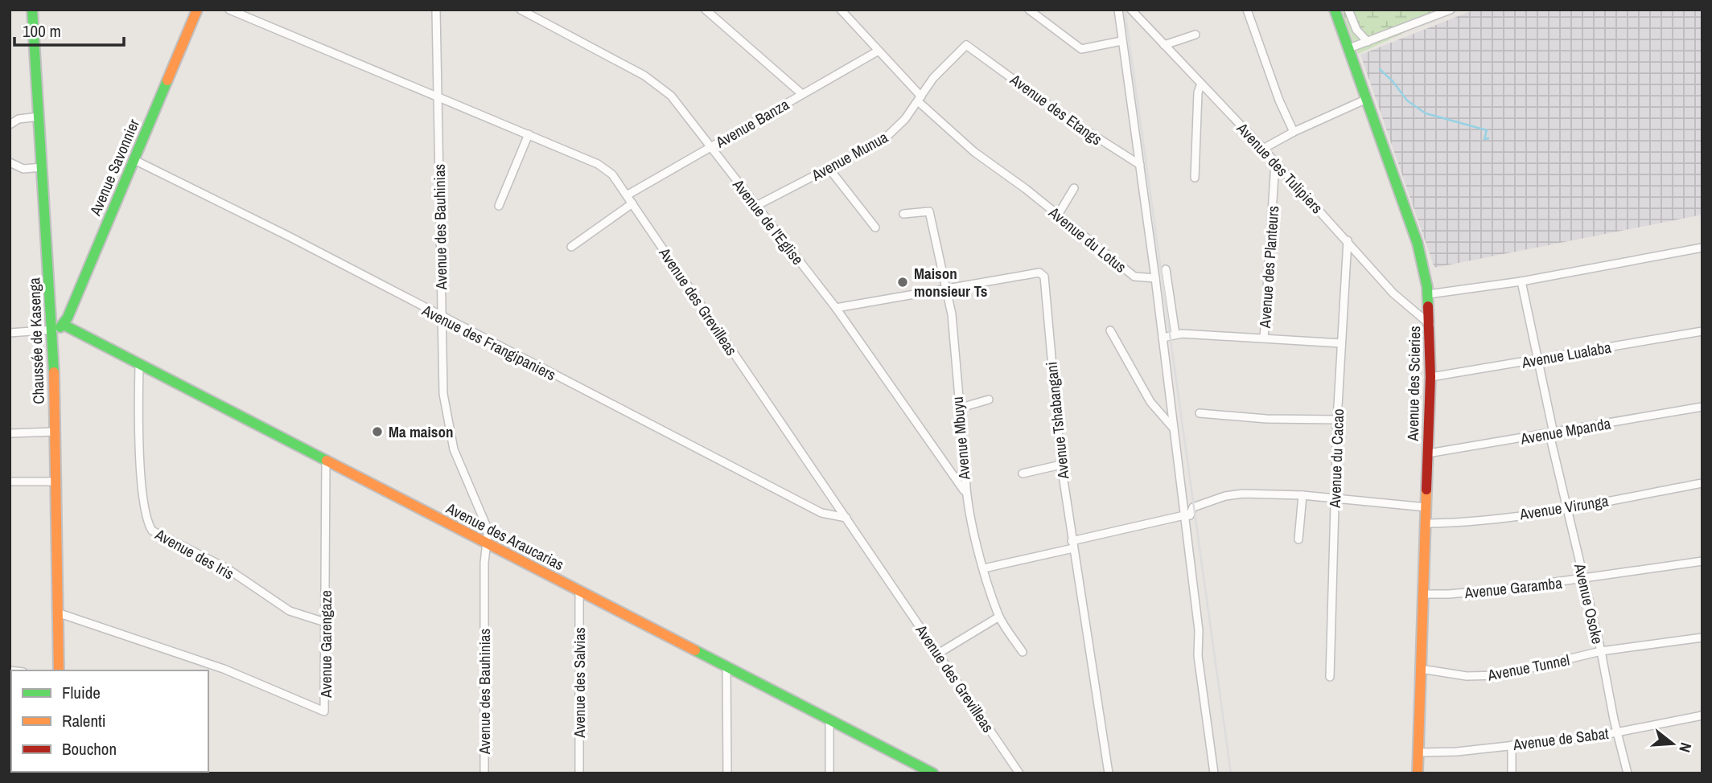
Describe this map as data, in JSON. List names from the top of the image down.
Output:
{
  "streets": {
    "street": [
      "Avenue des Etangs",
      "Avenue Banza",
      "Avenue Munua",
      "Avenue Savonnier",
      "Avenue des Tulipiers",
      "Avenue de l'Eglise",
      "Avenue des Bauhinias",
      "Avenue du Lotus",
      "Avenue des Planteurs",
      "Avenue des Grevilleas",
      "Chaussée de Kasenga",
      "Avenue des Frangipaniers",
      "Avenue Lualaba",
      "Avenue des Scieries",
      "Avenue Tshabangani",
      "Avenue Mpanda",
      "Avenue Mbuyu",
      "Avenue du Cacao",
      "Avenue Virunga",
      "Avenue des Araucarias",
      "Avenue des Iris",
      "Avenue Garamba",
      "Avenue Osoke",
      "Avenue Garengaze",
      "Avenue Tunnel",
      "Avenue des Salvias",
      "Avenue de Sabat"
    ]
  },
  "crossings": [
    ["Avenue des Etangs", "Avenue Munua"],
    ["Avenue Banza", "Avenue de l'Eglise"],
    ["Avenue Banza", "Avenue du Lotus"],
    ["Avenue Banza", "Avenue des Grevilleas"],
    ["Avenue Munua", "Avenue de l'Eglise"],
    ["Avenue Munua", "Avenue du Lotus"],
    ["Avenue Savonnier", "Avenue des Frangipaniers"],
    ["Avenue Savonnier", "Avenue des Araucarias"],
    ["Avenue des Tulipiers", "Avenue des Planteurs"],
    ["Avenue des Tulipiers", "Avenue des Scieries"],
    ["Avenue des Tulipiers", "Avenue du Cacao"],
    ["Avenue de l'Eglise", "Avenue Tshabangani"],
    ["Avenue de l'Eglise", "Avenue Mbuyu"],
    ["Avenue des Bauhinias", "Avenue des Grevilleas"],
    ["Avenue des Bauhinias", "Avenue des Frangipaniers"],
    ["Avenue des Bauhinias", "Avenue des Araucarias"],
    ["Avenue des Grevilleas", "Avenue des Frangipaniers"],
    ["Chaussée de Kasenga", "Avenue Garengaze"],
    ["Avenue Lualaba", "Avenue des Scieries"],
    ["Avenue Lualaba", "Avenue Osoke"],
    ["Avenue des Scieries", "Avenue Mpanda"],
    ["Avenue des Scieries", "Avenue Virunga"],
    ["Avenue des Scieries", "Avenue Garamba"],
    ["Avenue des Scieries", "Avenue Tunnel"],
    ["Avenue des Scieries", "Avenue de Sabat"],
    ["Avenue Tshabangani", "Avenue Mbuyu"],
    ["Avenue Mpanda", "Avenue Osoke"],
    ["Avenue Virunga", "Avenue Osoke"],
    ["Avenue des Araucarias", "Avenue des Iris"],
    ["Avenue des Araucarias", "Avenue Garengaze"],
    ["Avenue des Araucarias", "Avenue des Salvias"],
    ["Avenue des Iris", "Avenue Garengaze"],
    ["Avenue Garamba", "Avenue Osoke"],
    ["Avenue Osoke", "Avenue Tunnel"],
    ["Avenue Osoke", "Avenue de Sabat"]
  ],
  "places": ["Maison monsieur Ts", "Ma maison"],
  "legend": ["Fluide", "Ralenti", "Bouchon"],
  "scale_bar": "100 m",
  "north": "right"
}
